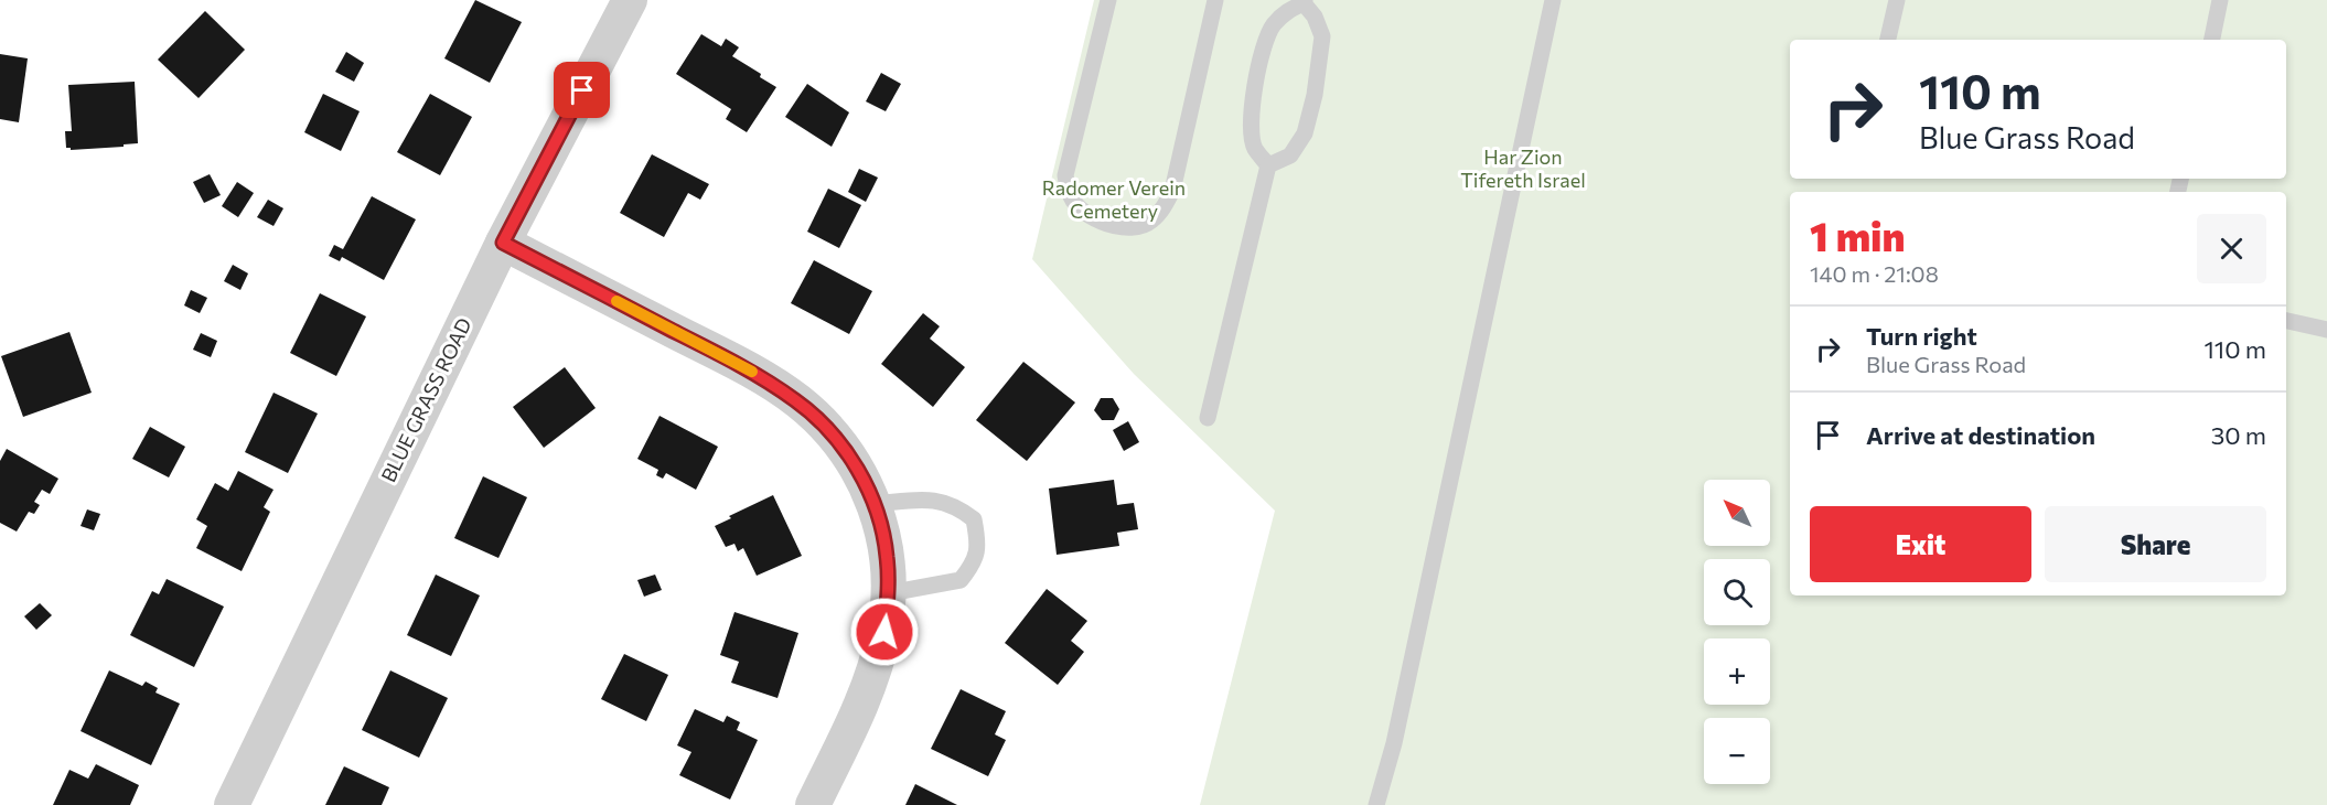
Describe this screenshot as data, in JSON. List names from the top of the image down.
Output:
{
  "streets": {
    "street": ["BLUE GRASS ROAD"]
  },
  "parks": ["Har Zion Tifereth Israel", "Radomer Verein Cemetery"],
  "north": "top left",
  "page": {
    "turn": ["110 m", "Blue Grass Road"],
    "heading": ["1 min", "140 m · 21:08"],
    "list": [
      {
        "name": "Turn right",
        "note": "Blue Grass Road",
        "value": "110 m"
      },
      {
        "name": "Arrive at destination",
        "value": "30 m"
      }
    ],
    "map_buttons": ["+", "−"],
    "buttons": ["Exit", "Share"]
  }
}
